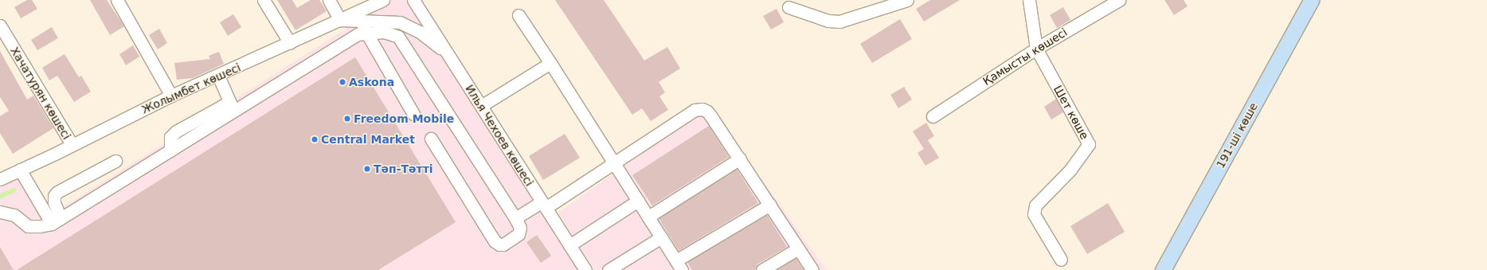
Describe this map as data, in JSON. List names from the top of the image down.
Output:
{
  "streets": {
    "main road": ["191-ші көше"],
    "street": [
      "Қамысты көшесі",
      "Жолымбет көшесі",
      "Хачатурян көшесі",
      "Шет көше",
      "Илья Чехоев көшесі"
    ]
  },
  "crossings": [
    ["Қамысты көшесі", "Шет көше"],
    ["Жолымбет көшесі", "Хачатурян көшесі"]
  ],
  "places": [
    "Askona",
    "Freedom Mobile",
    "Central Market",
    "Тәп-Тәтті"
  ]
}
